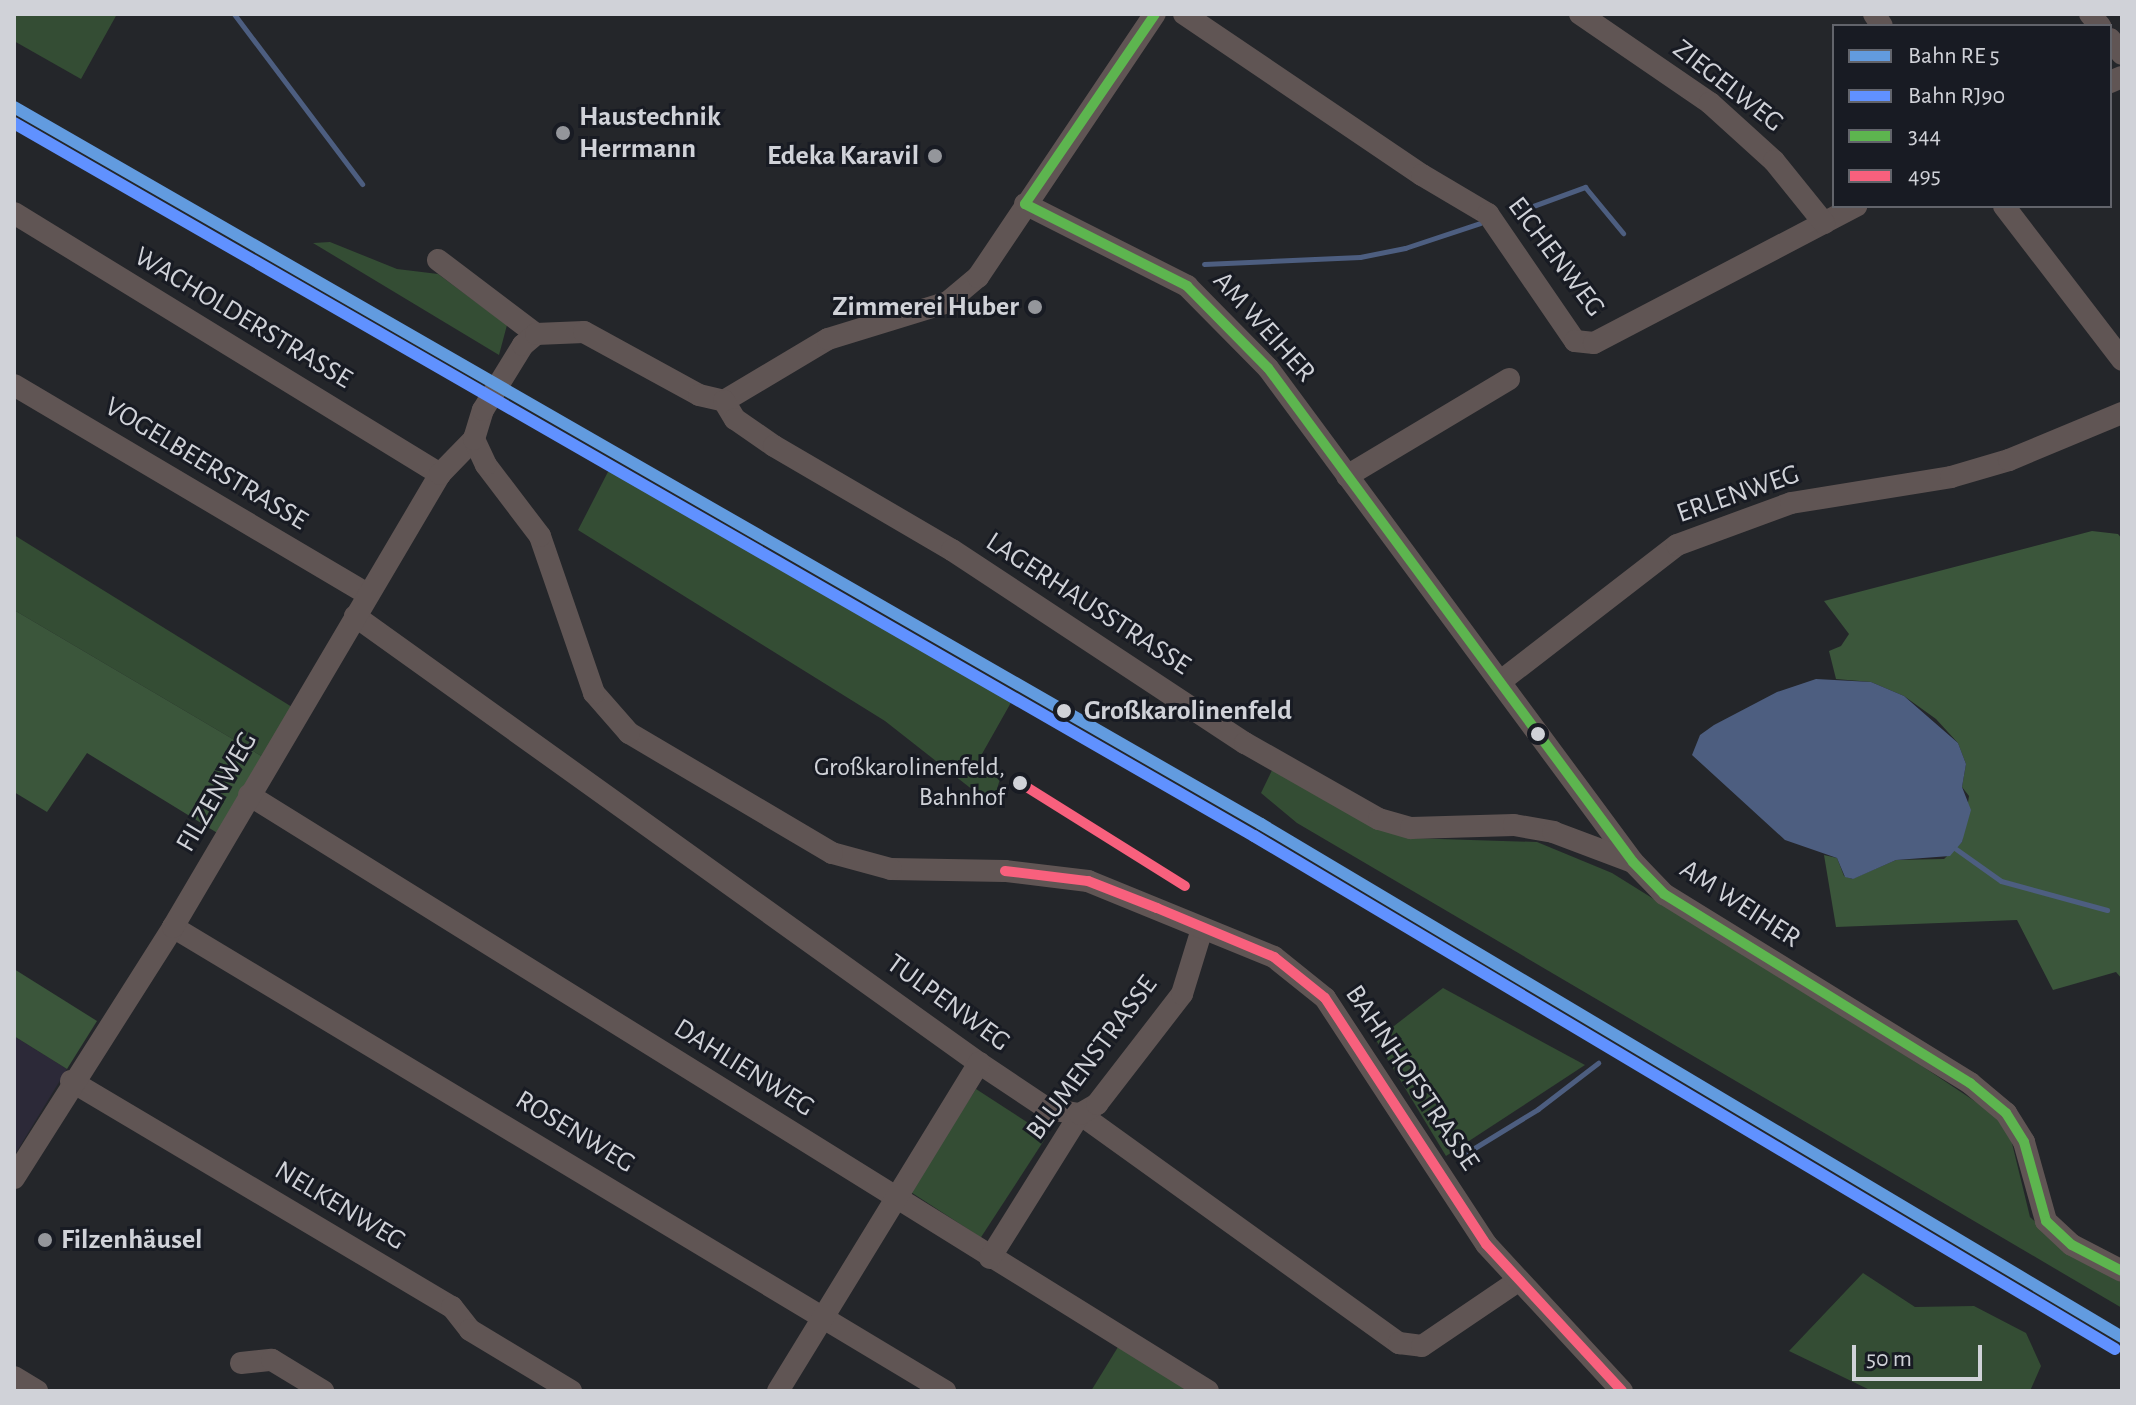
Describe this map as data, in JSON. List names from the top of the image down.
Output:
{
  "streets": {
    "street": [
      "ZIEGELWEG",
      "EICHENWEG",
      "WACHOLDERSTRASSE",
      "AM WEIHER",
      "VOGELBEERSTRASSE",
      "ERLENWEG",
      "LAGERHAUSSTRASSE",
      "FILZENWEG",
      "TULPENWEG",
      "BLUMENSTRASSE",
      "DAHLIENWEG",
      "BAHNHOFSTRASSE",
      "ROSENWEG",
      "NELKENWEG"
    ]
  },
  "crossings": [
    ["ZIEGELWEG", "EICHENWEG"],
    ["WACHOLDERSTRASSE", "FILZENWEG"],
    ["AM WEIHER", "ERLENWEG"],
    ["AM WEIHER", "LAGERHAUSSTRASSE"],
    ["VOGELBEERSTRASSE", "FILZENWEG"],
    ["FILZENWEG", "TULPENWEG"],
    ["FILZENWEG", "DAHLIENWEG"],
    ["FILZENWEG", "BAHNHOFSTRASSE"],
    ["FILZENWEG", "ROSENWEG"],
    ["FILZENWEG", "NELKENWEG"],
    ["TULPENWEG", "BLUMENSTRASSE"],
    ["TULPENWEG", "BAHNHOFSTRASSE"],
    ["BLUMENSTRASSE", "DAHLIENWEG"],
    ["BLUMENSTRASSE", "BAHNHOFSTRASSE"]
  ],
  "places": [
    "Haustechnik Herrmann",
    "Edeka Karavil",
    "Zimmerei Huber",
    "Großkarolinenfeld",
    "Großkarolinenfeld, Bahnhof",
    "Filzenhäusel"
  ],
  "lines": ["transit line 344", "rail line RJ90", "transit line 495"],
  "legend": [
    "Bahn RE 5",
    "Bahn RJ90",
    "344",
    "495"
  ],
  "scale_bar": "50 m"
}
